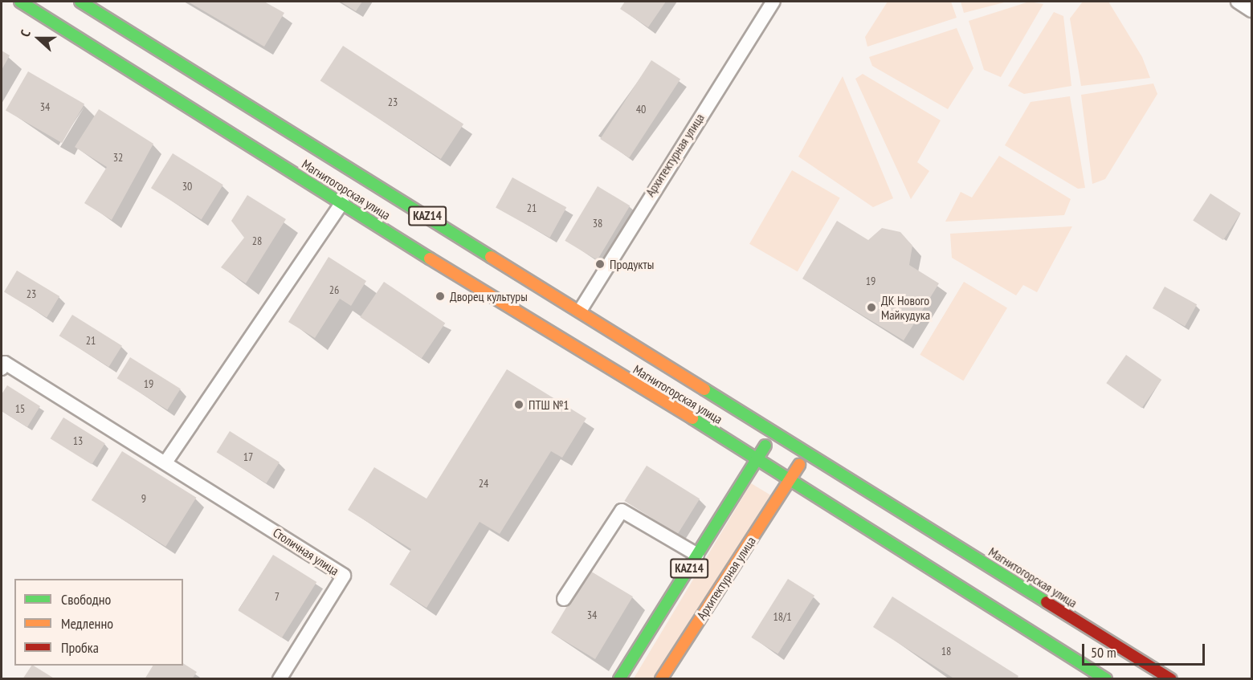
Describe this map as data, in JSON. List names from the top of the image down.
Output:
{
  "streets": {
    "main road": ["Архитектурная улица", "Магнитогорская улица", "KAZ14"],
    "street": ["Столичная улица"]
  },
  "crossings": [
    ["Архитектурная улица", "Магнитогорская улица"],
    ["Магнитогорская улица", "KAZ14"]
  ],
  "places": [
    "Продукты",
    "Дворец культуры",
    "ДК Нового Майкудука",
    "ПТШ №1"
  ],
  "house_numbers": [
    "23",
    "34",
    "40",
    "32",
    "30",
    "21",
    "38",
    "28",
    "19",
    "26",
    "23",
    "21",
    "19",
    "15",
    "13",
    "17",
    "24",
    "9",
    "7",
    "34",
    "18/1",
    "18"
  ],
  "legend": ["Свободно", "Медленно", "Пробка"],
  "scale_bar": "50 m",
  "north": "left"
}
